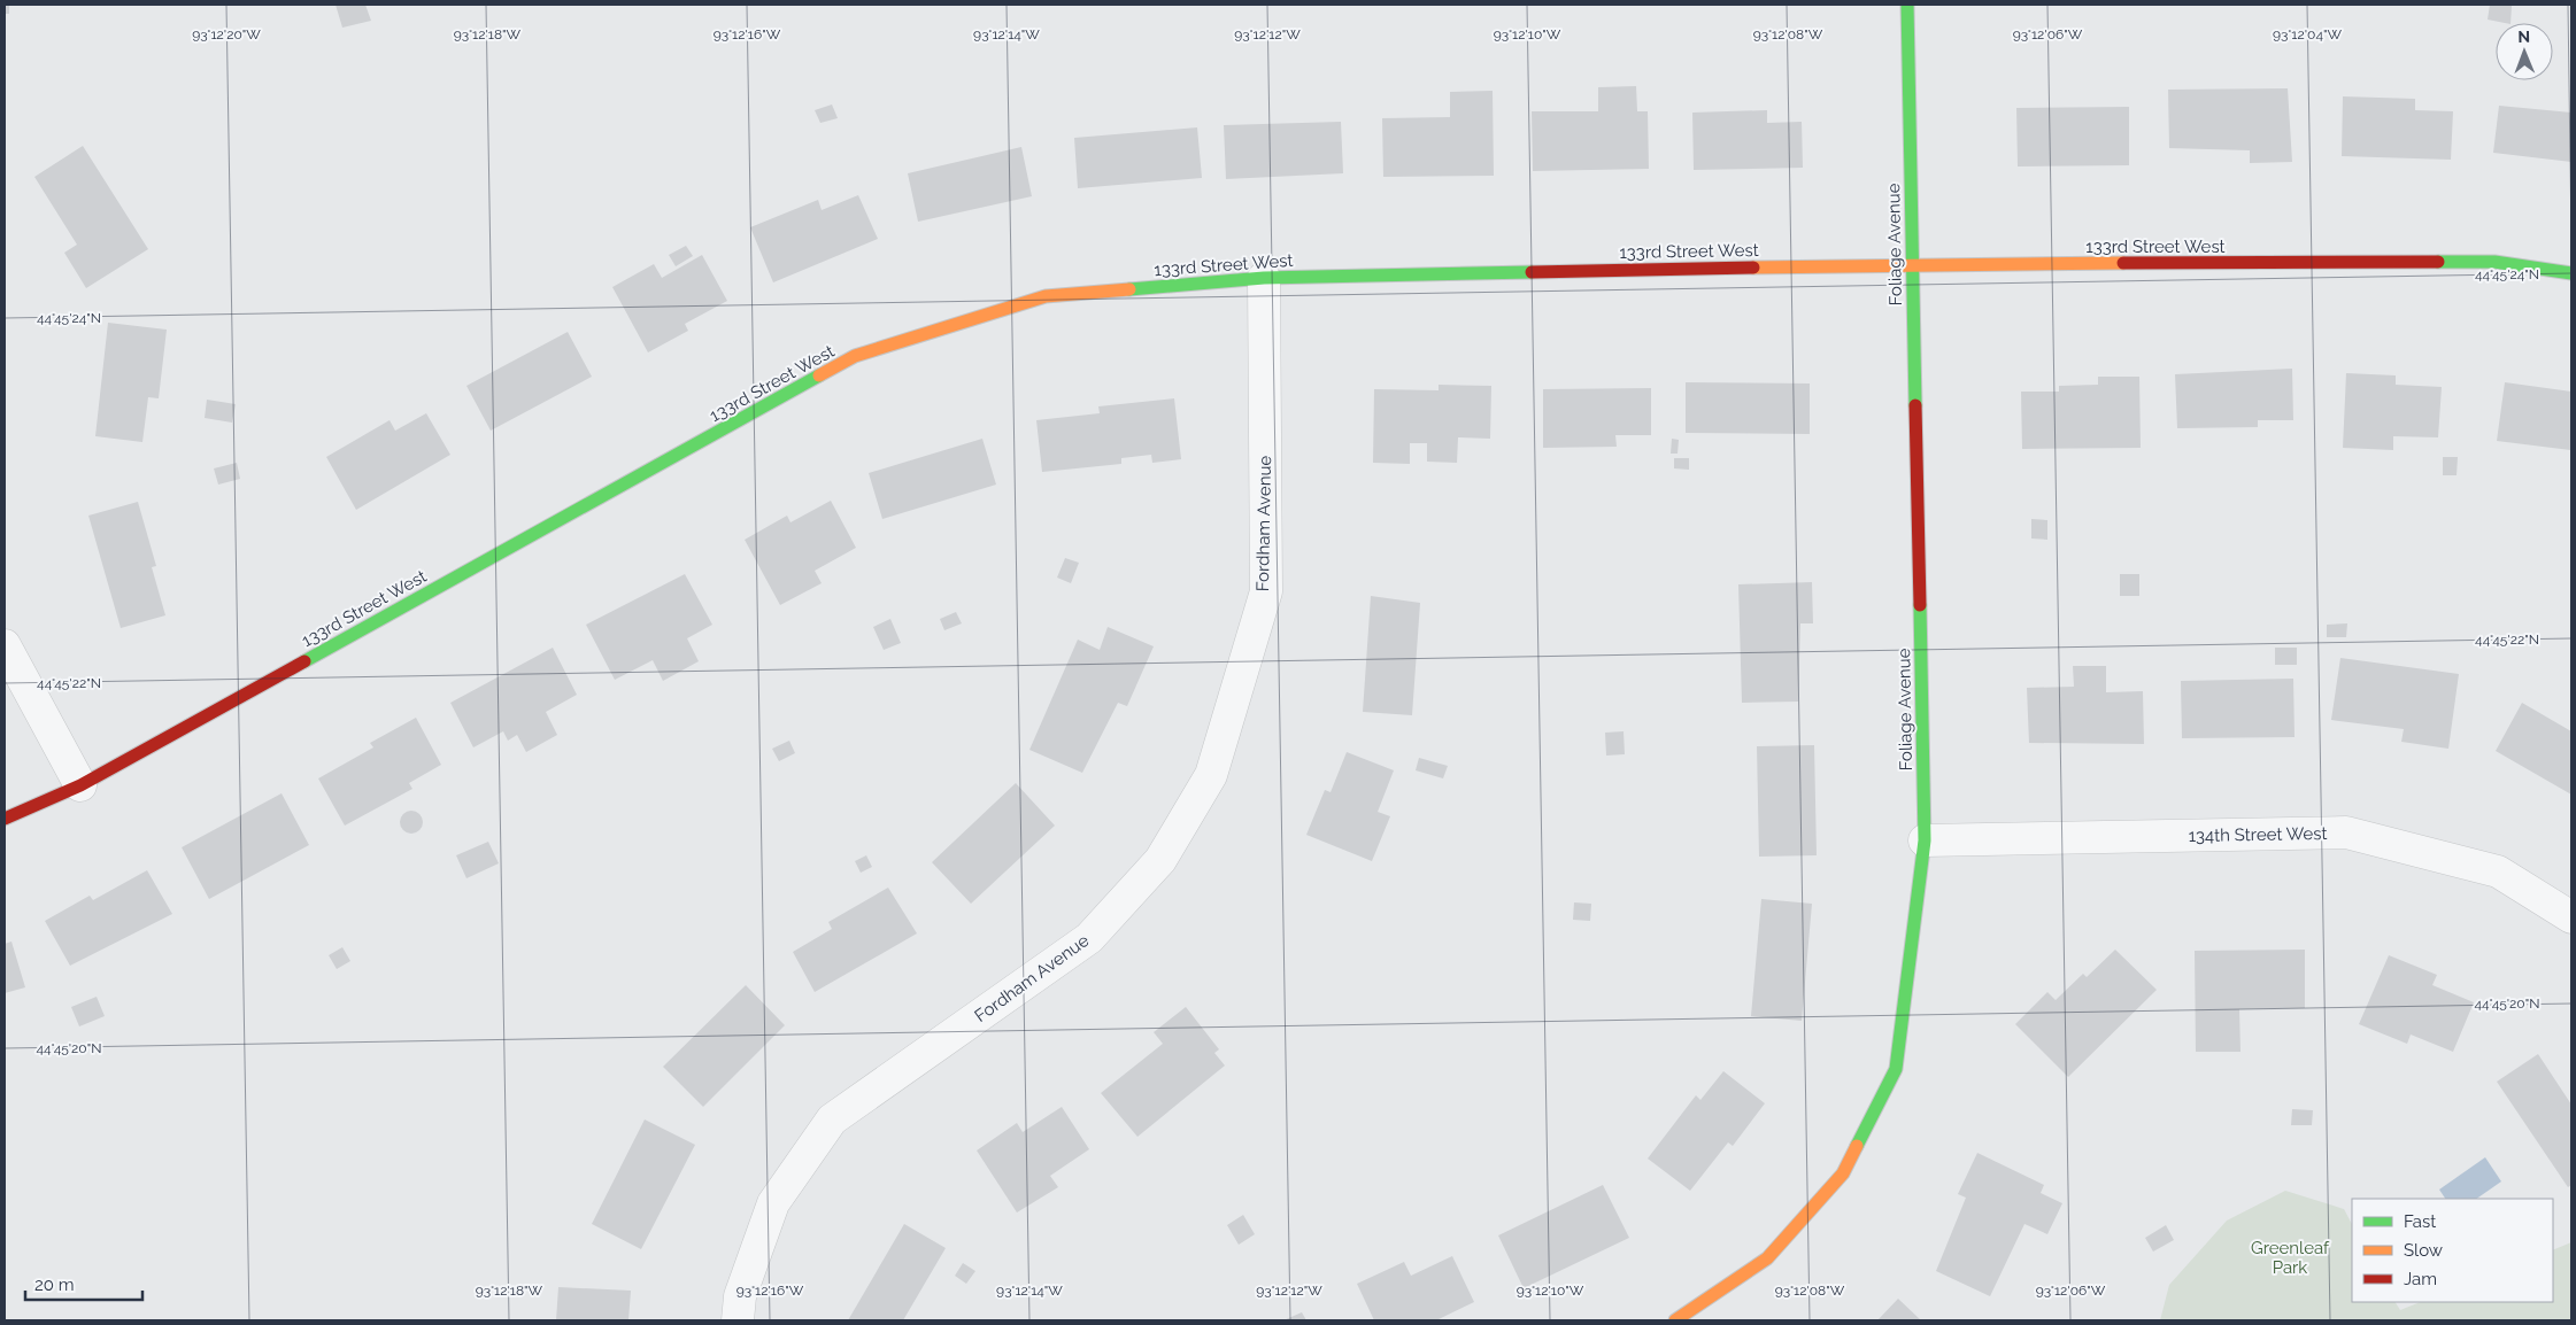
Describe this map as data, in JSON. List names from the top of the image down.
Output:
{
  "streets": {
    "street": [
      "Foliage Avenue",
      "133rd Street West",
      "Fordham Avenue",
      "134th Street West"
    ]
  },
  "crossings": [
    ["Foliage Avenue", "133rd Street West"],
    ["Foliage Avenue", "134th Street West"],
    ["133rd Street West", "Fordham Avenue"]
  ],
  "parks": ["Greenleaf Park"],
  "legend": ["Fast", "Slow", "Jam"],
  "scale_bar": "20 m",
  "north": "top",
  "coordinates": [
    "93°12'20\"W",
    "93°12'18\"W",
    "93°12'16\"W",
    "93°12'14\"W",
    "93°12'12\"W",
    "93°12'10\"W",
    "93°12'08\"W",
    "93°12'06\"W",
    "93°12'04\"W",
    "44°45'24\"N",
    "44°45'22\"N",
    "44°45'20\"N"
  ]
}
